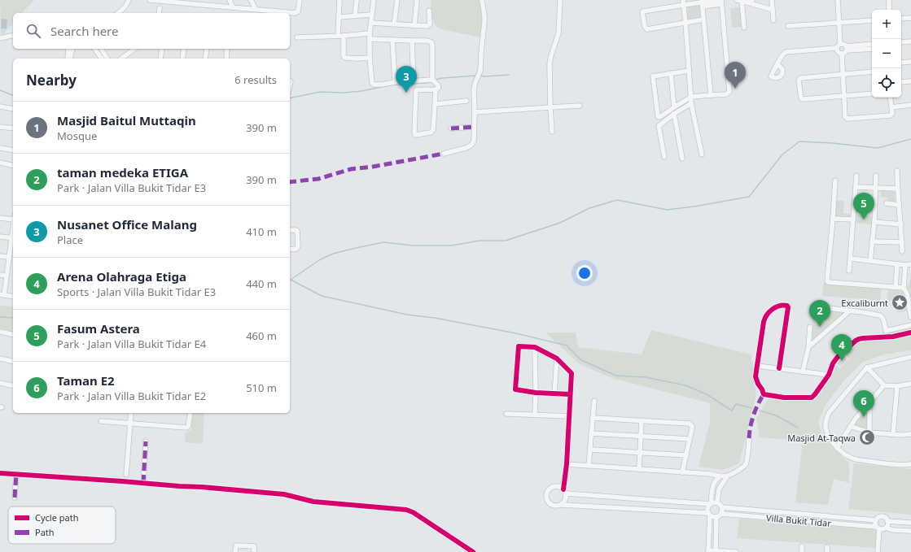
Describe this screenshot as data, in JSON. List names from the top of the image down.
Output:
{
  "streets": {
    "street": ["Villa Bukit Tidar"]
  },
  "places": {
    "place": ["Excaliburnt"],
    "mosque": ["Masjid At-Taqwa"]
  },
  "legend": ["Cycle path", "Path"],
  "page": {
    "map_buttons": ["+", "−"],
    "search": "Search here",
    "heading": ["Nearby", "6 results"],
    "pins": [
      "1",
      "3",
      "5",
      "2",
      "4",
      "6"
    ],
    "list": [
      {
        "mark": "1",
        "name": "Masjid Baitul Muttaqin",
        "note": "Mosque",
        "value": "390 m"
      },
      {
        "mark": "2",
        "name": "taman medeka ETIGA",
        "note": "Park · Jalan Villa Bukit Tidar E3",
        "value": "390 m"
      },
      {
        "mark": "3",
        "name": "Nusanet Office Malang",
        "note": "Place",
        "value": "410 m"
      },
      {
        "mark": "4",
        "name": "Arena Olahraga Etiga",
        "note": "Sports · Jalan Villa Bukit Tidar E3",
        "value": "440 m"
      },
      {
        "mark": "5",
        "name": "Fasum Astera",
        "note": "Park · Jalan Villa Bukit Tidar E4",
        "value": "460 m"
      },
      {
        "mark": "6",
        "name": "Taman E2",
        "note": "Park · Jalan Villa Bukit Tidar E2",
        "value": "510 m"
      }
    ]
  }
}
